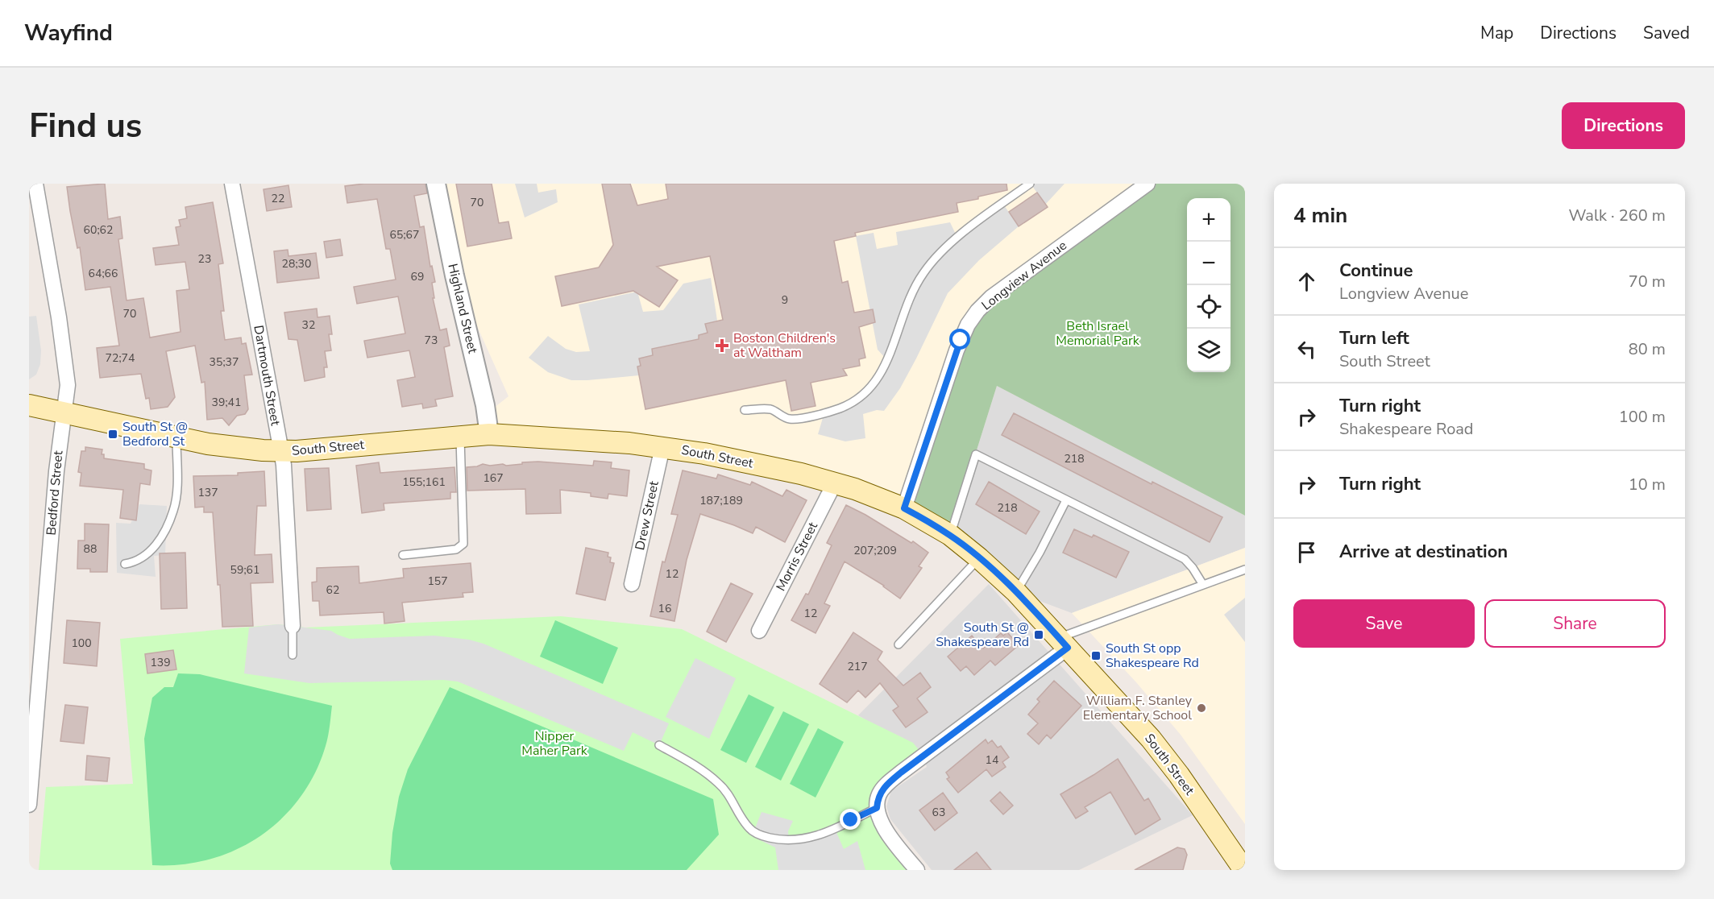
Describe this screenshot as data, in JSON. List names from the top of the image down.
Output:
{
  "streets": {
    "main road": ["South Street"],
    "street": [
      "Longview Avenue",
      "Highland Street",
      "Dartmouth Street",
      "Bedford Street",
      "Drew Street",
      "Morris Street"
    ]
  },
  "crossings": [
    ["Longview Avenue", "South Street"],
    ["Highland Street", "South Street"],
    ["Dartmouth Street", "South Street"],
    ["South Street", "Bedford Street"],
    ["South Street", "Drew Street"],
    ["South Street", "Morris Street"]
  ],
  "parks": ["Beth Israel Memorial Park", "Nipper Maher Park"],
  "places": {
    "health": ["Boston Children's at Waltham"],
    "transit": ["South St @ Bedford St", "South St @ Shakespeare Rd", "South St opp Shakespeare Rd"],
    "other": ["William F. Stanley Elementary School"]
  },
  "house_numbers": [
    "22",
    "70",
    "60;62",
    "65;67",
    "23",
    "28;30",
    "64;66",
    "69",
    "9",
    "70",
    "32",
    "73",
    "72;74",
    "35;37",
    "39;41",
    "218",
    "167",
    "155;161",
    "137",
    "187;189",
    "218",
    "88",
    "207;209",
    "59;61",
    "12",
    "157",
    "62",
    "16",
    "12",
    "100",
    "139",
    "217",
    "14",
    "63"
  ],
  "page": {
    "header": "Wayfind",
    "nav": ["Map", "Directions", "Saved"],
    "buttons": [
      "Directions",
      ["Save", "Share"]
    ],
    "title": "Find us",
    "heading": ["4 min", "Walk · 260 m"],
    "map_buttons": ["+", "−"],
    "list": [
      ["Continue", "Longview Avenue", "70 m"],
      ["Turn left", "South Street", "80 m"],
      ["Turn right", "Shakespeare Road", "100 m"],
      ["Turn right", "10 m"],
      "Arrive at destination"
    ]
  }
}
